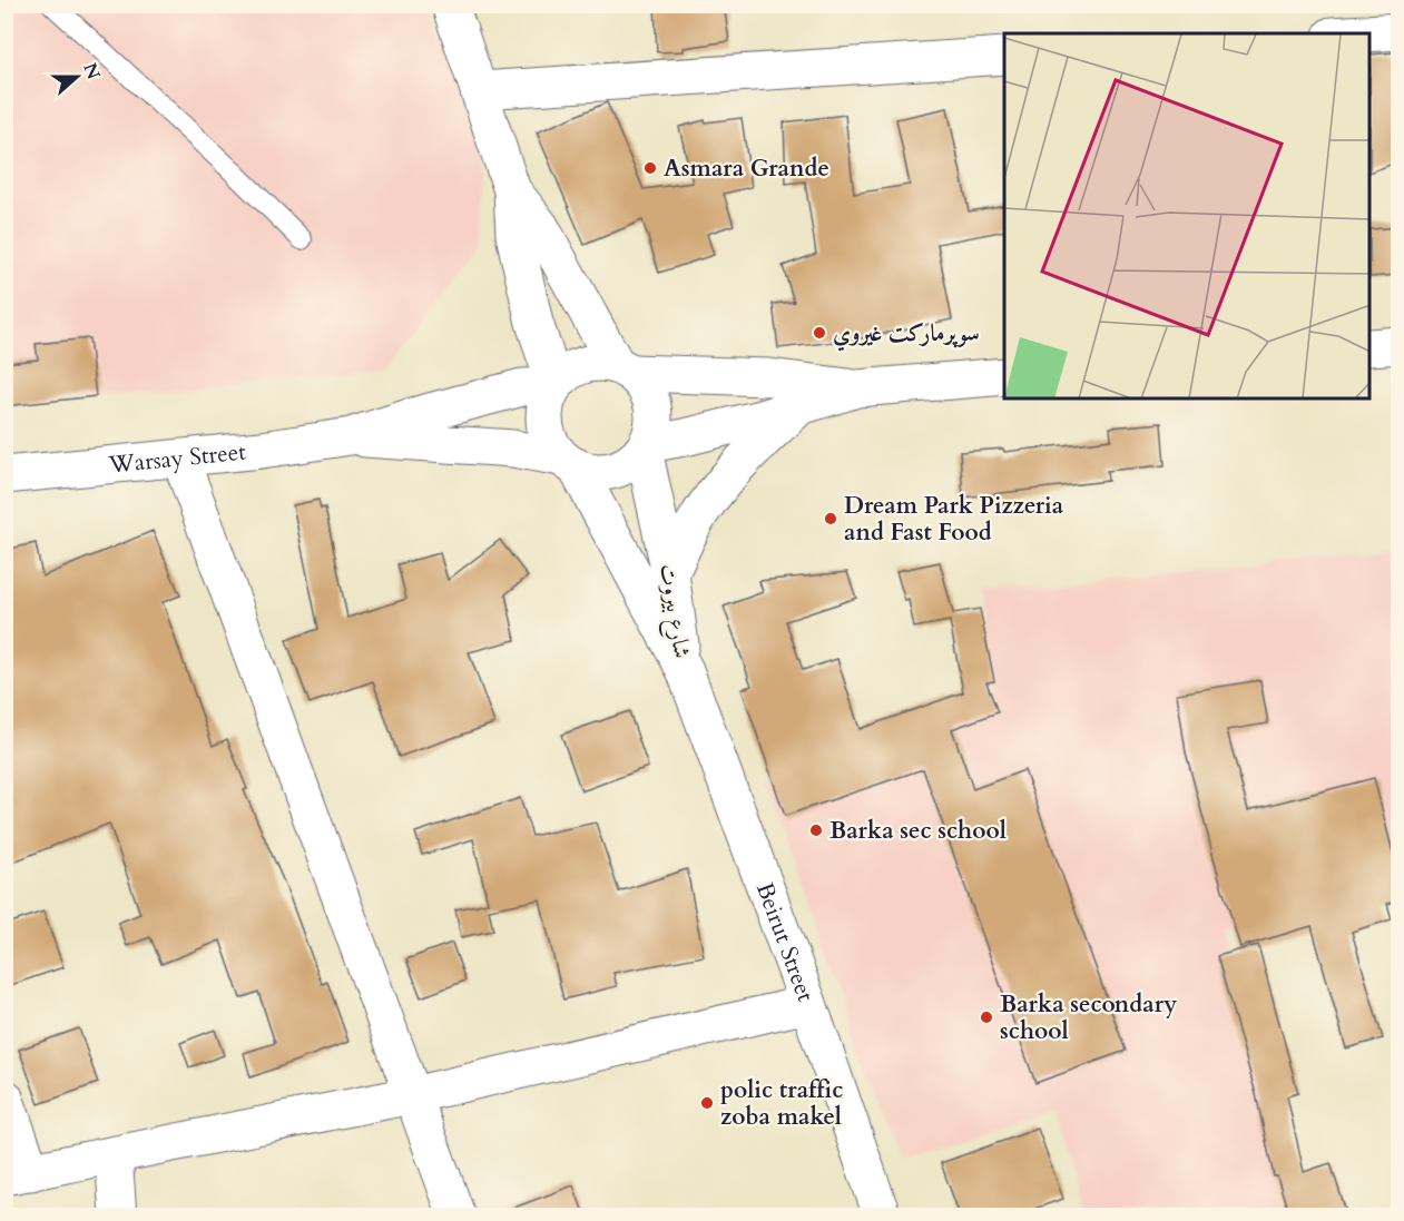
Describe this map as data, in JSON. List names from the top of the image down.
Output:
{
  "streets": {
    "main road": ["Warsay Street", "شارع بيروت", "Beirut Street"]
  },
  "crossings": [
    ["Warsay Street", "شارع بيروت"],
    ["شارع بيروت", "Beirut Street"]
  ],
  "places": [
    "Asmara Grande",
    "سوپرمارکت غيروي",
    "Dream Park Pizzeria and Fast Food",
    "Barka sec school",
    "Barka secondary school",
    "polic traffic zoba makel"
  ],
  "north": "right"
}
